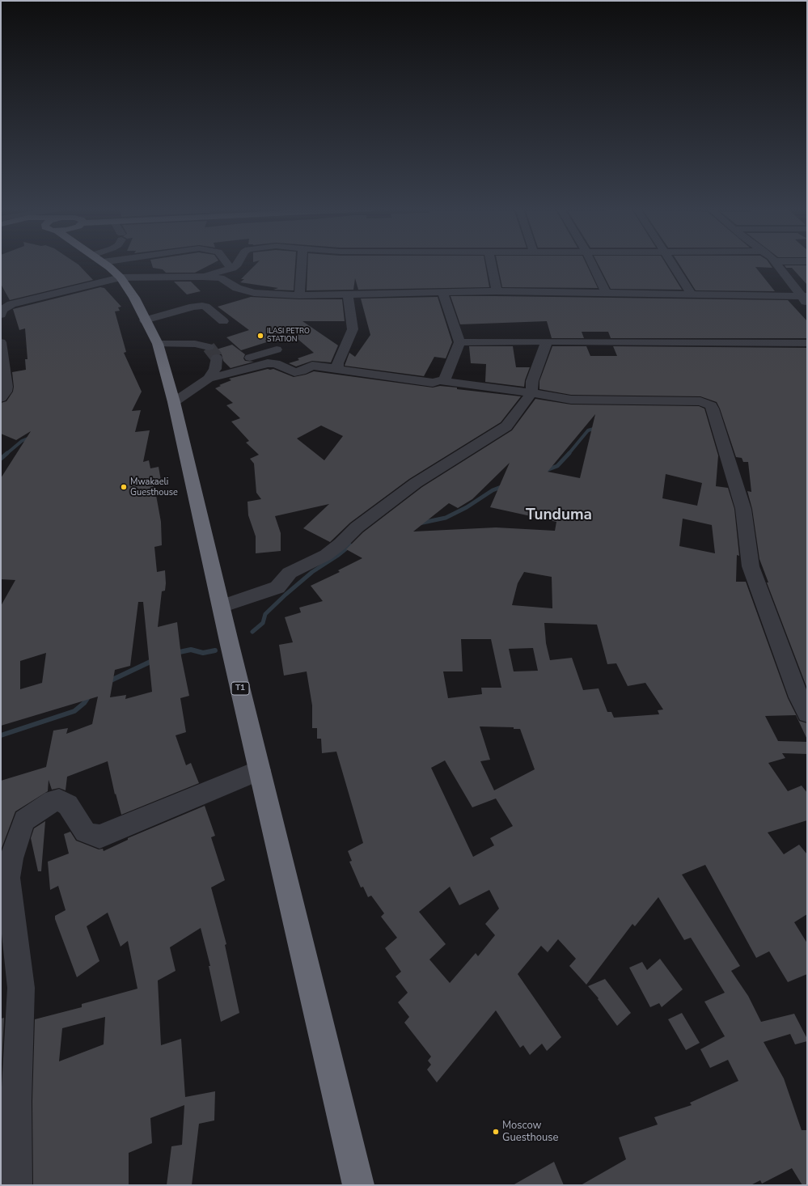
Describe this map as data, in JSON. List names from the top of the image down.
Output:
{
  "streets": {
    "highway": ["T1"]
  },
  "districts": ["Tunduma"],
  "places": ["ILASI PETRO STATION", "Mwakaeli Guesthouse", "Moscow Guesthouse"]
}
